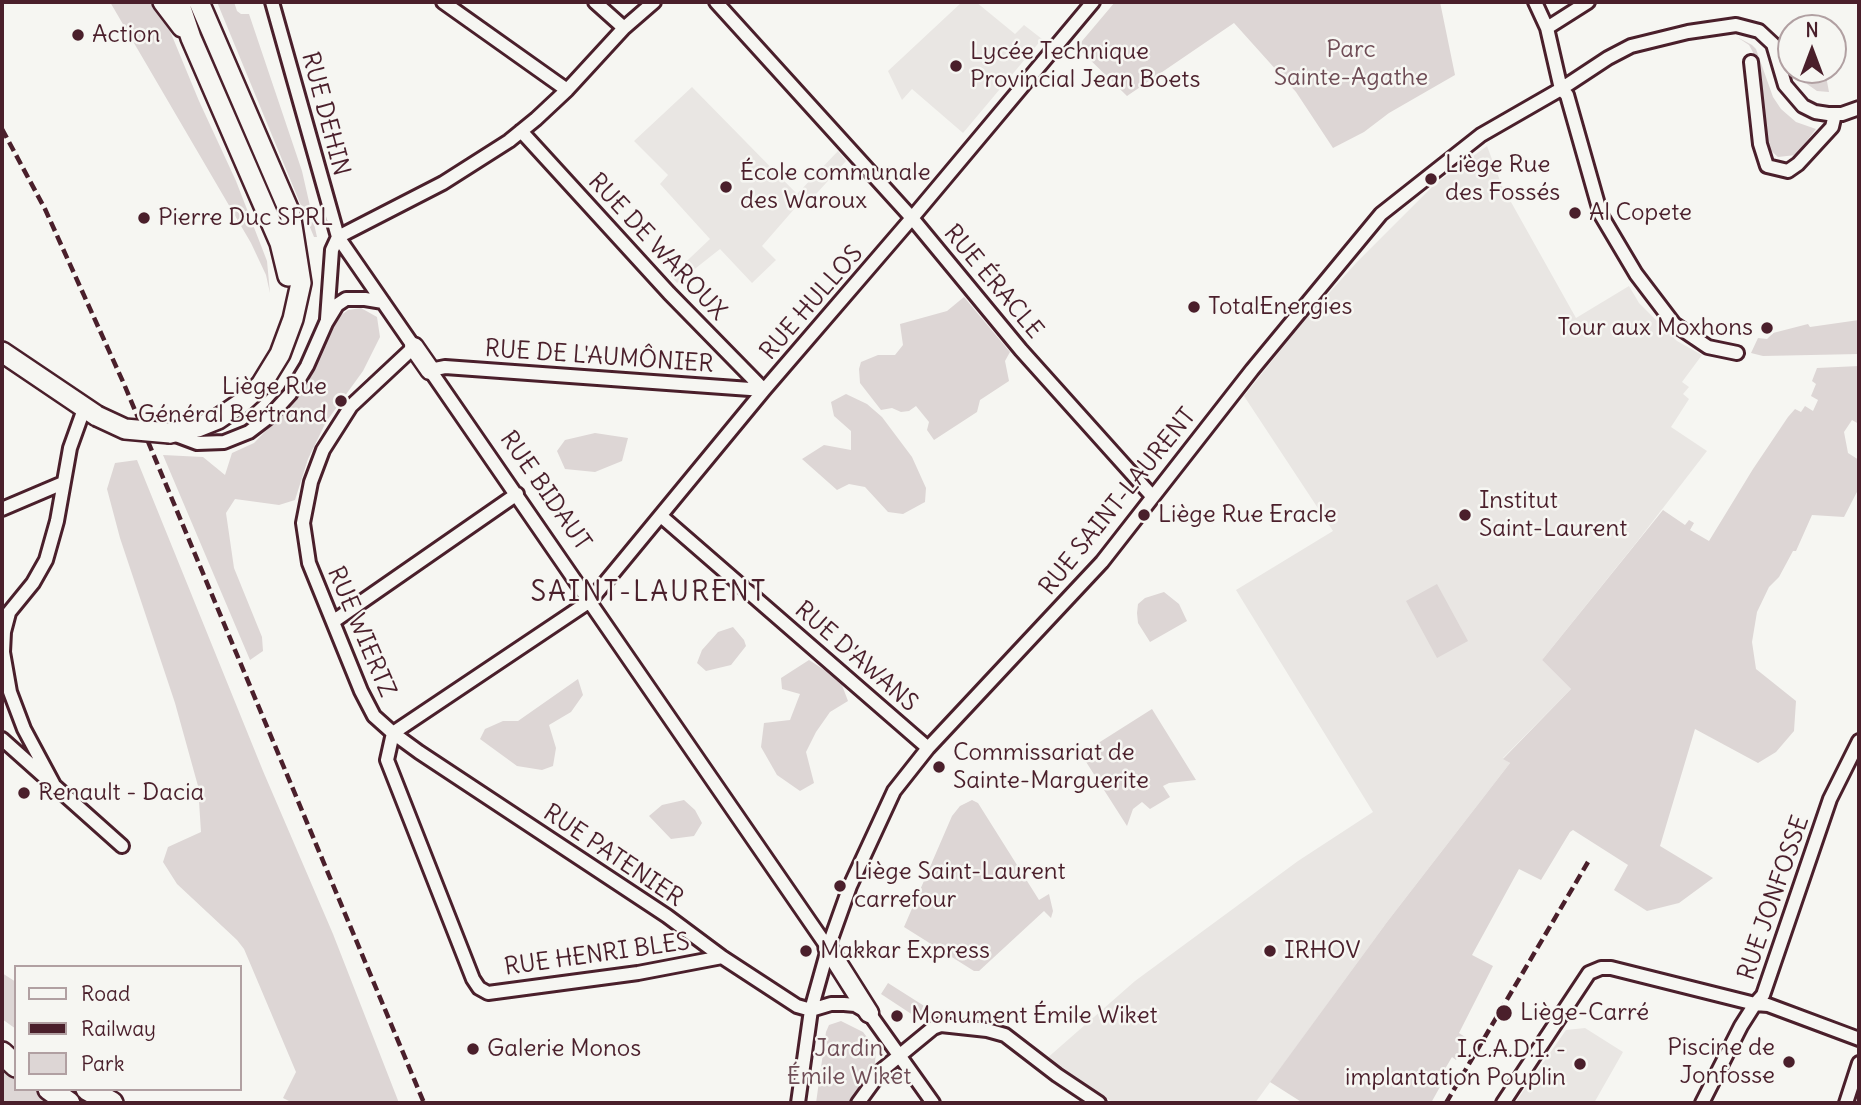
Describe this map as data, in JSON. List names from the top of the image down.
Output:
{
  "streets": {
    "street": [
      "RUE DEHIN",
      "RUE DE WAROUX",
      "RUE ÉRACLE",
      "RUE HULLOS",
      "RUE DE L'AUMÔNIER",
      "RUE BIDAUT",
      "RUE SAINT-LAURENT",
      "RUE WIERTZ",
      "RUE D'AWANS",
      "RUE PATENIER",
      "RUE JONFOSSE",
      "RUE HENRI BLES"
    ]
  },
  "crossings": [
    ["RUE DEHIN", "RUE BIDAUT"],
    ["RUE DE WAROUX", "RUE HULLOS"],
    ["RUE DE WAROUX", "RUE DE L'AUMÔNIER"],
    ["RUE ÉRACLE", "RUE HULLOS"],
    ["RUE ÉRACLE", "RUE SAINT-LAURENT"],
    ["RUE HULLOS", "RUE DE L'AUMÔNIER"],
    ["RUE HULLOS", "RUE BIDAUT"],
    ["RUE HULLOS", "RUE WIERTZ"],
    ["RUE HULLOS", "RUE D'AWANS"],
    ["RUE HULLOS", "RUE PATENIER"],
    ["RUE DE L'AUMÔNIER", "RUE BIDAUT"],
    ["RUE BIDAUT", "RUE SAINT-LAURENT"],
    ["RUE BIDAUT", "RUE WIERTZ"],
    ["RUE SAINT-LAURENT", "RUE D'AWANS"],
    ["RUE SAINT-LAURENT", "RUE PATENIER"],
    ["RUE WIERTZ", "RUE PATENIER"],
    ["RUE WIERTZ", "RUE HENRI BLES"],
    ["RUE PATENIER", "RUE HENRI BLES"]
  ],
  "districts": ["SAINT-LAURENT"],
  "parks": ["Parc Sainte-Agathe", "Jardin Émile Wiket"],
  "places": [
    "Action",
    "Lycée Technique Provincial Jean Boets",
    "Liège Rue des Fossés",
    "École communale des Waroux",
    "Al Copete",
    "Pierre Duc SPRL",
    "TotalEnergies",
    "Tour aux Moxhons",
    "Liège Rue Général Bertrand",
    "Liège Rue Eracle",
    "Institut Saint-Laurent",
    "Commissariat de Sainte-Marguerite",
    "Renault - Dacia",
    "Liège Saint-Laurent carrefour",
    "Makkar Express",
    "IRHOV",
    "Liège-Carré",
    "Monument Émile Wiket",
    "Galerie Monos",
    "Piscine de Jonfosse",
    "I.C.A.D.I. - implantation Pouplin"
  ],
  "legend": ["Road", "Railway", "Park"],
  "north": "top"
}
